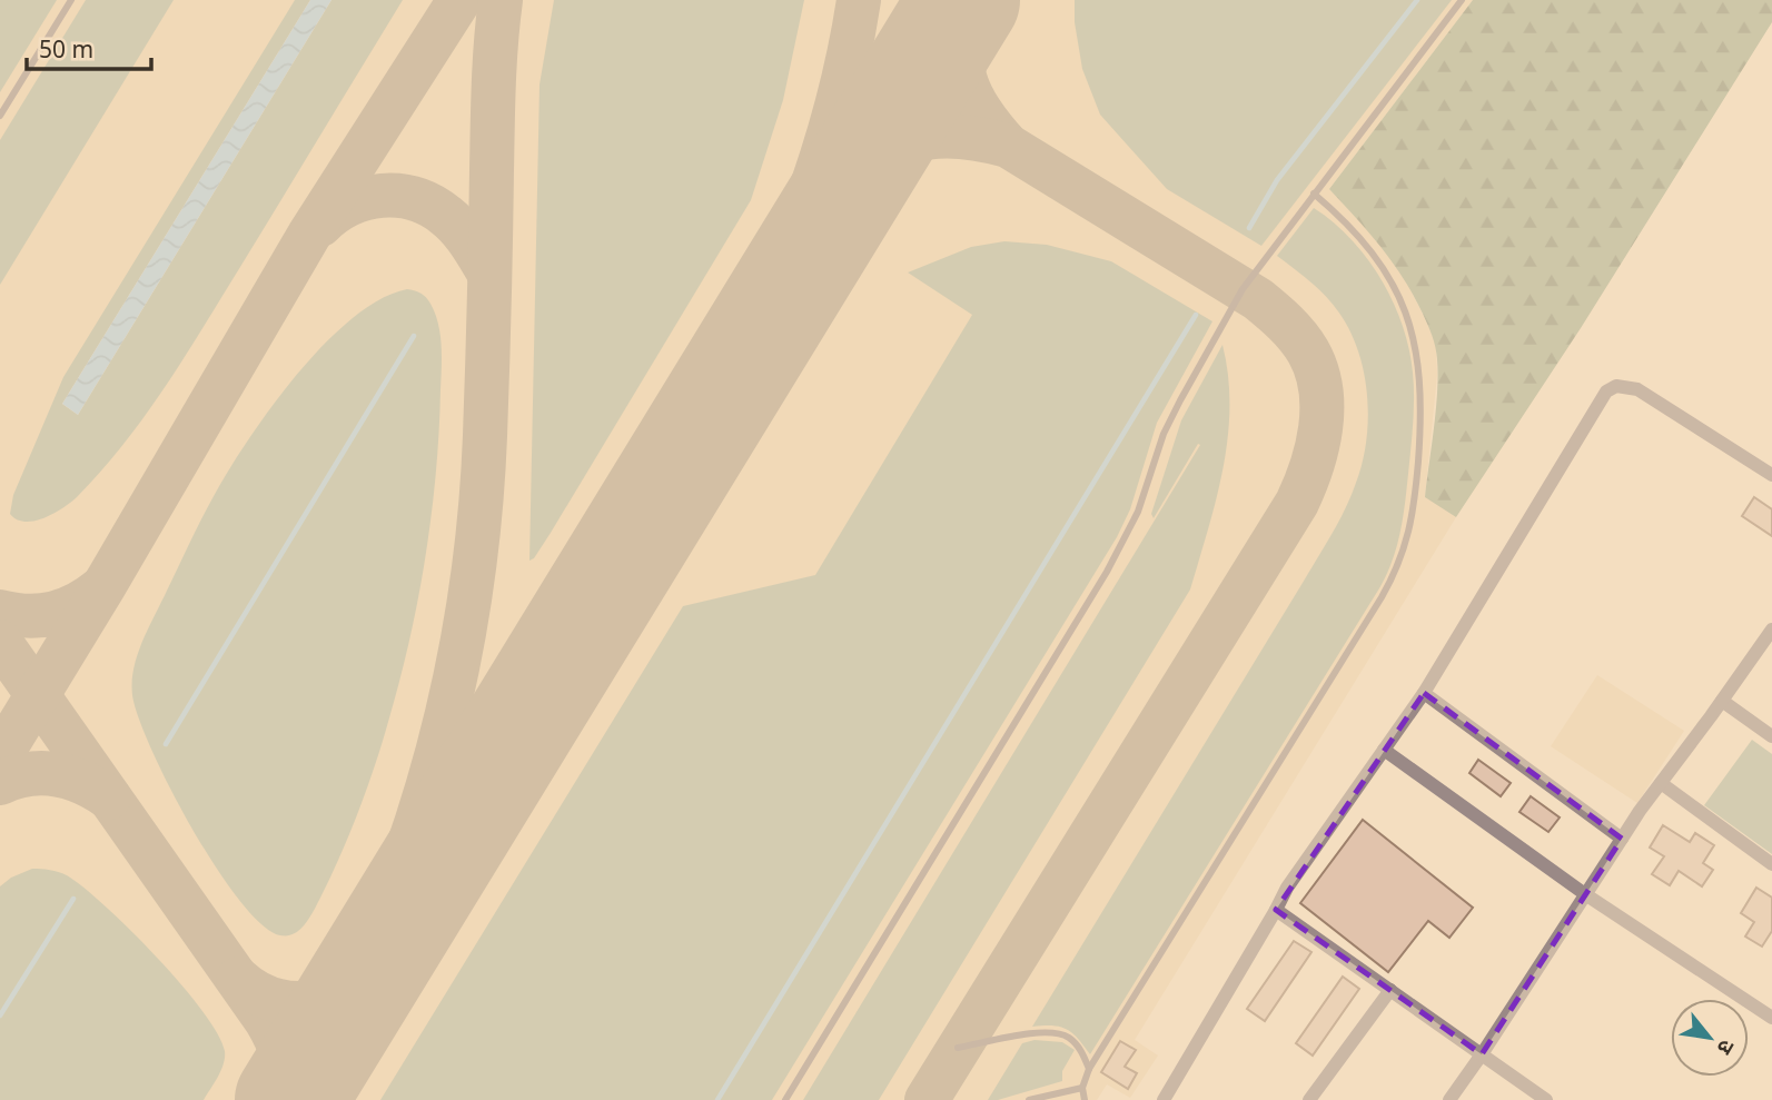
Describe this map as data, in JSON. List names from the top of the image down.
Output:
{
  "scale_bar": "50 m",
  "north": "bottom right"
}
